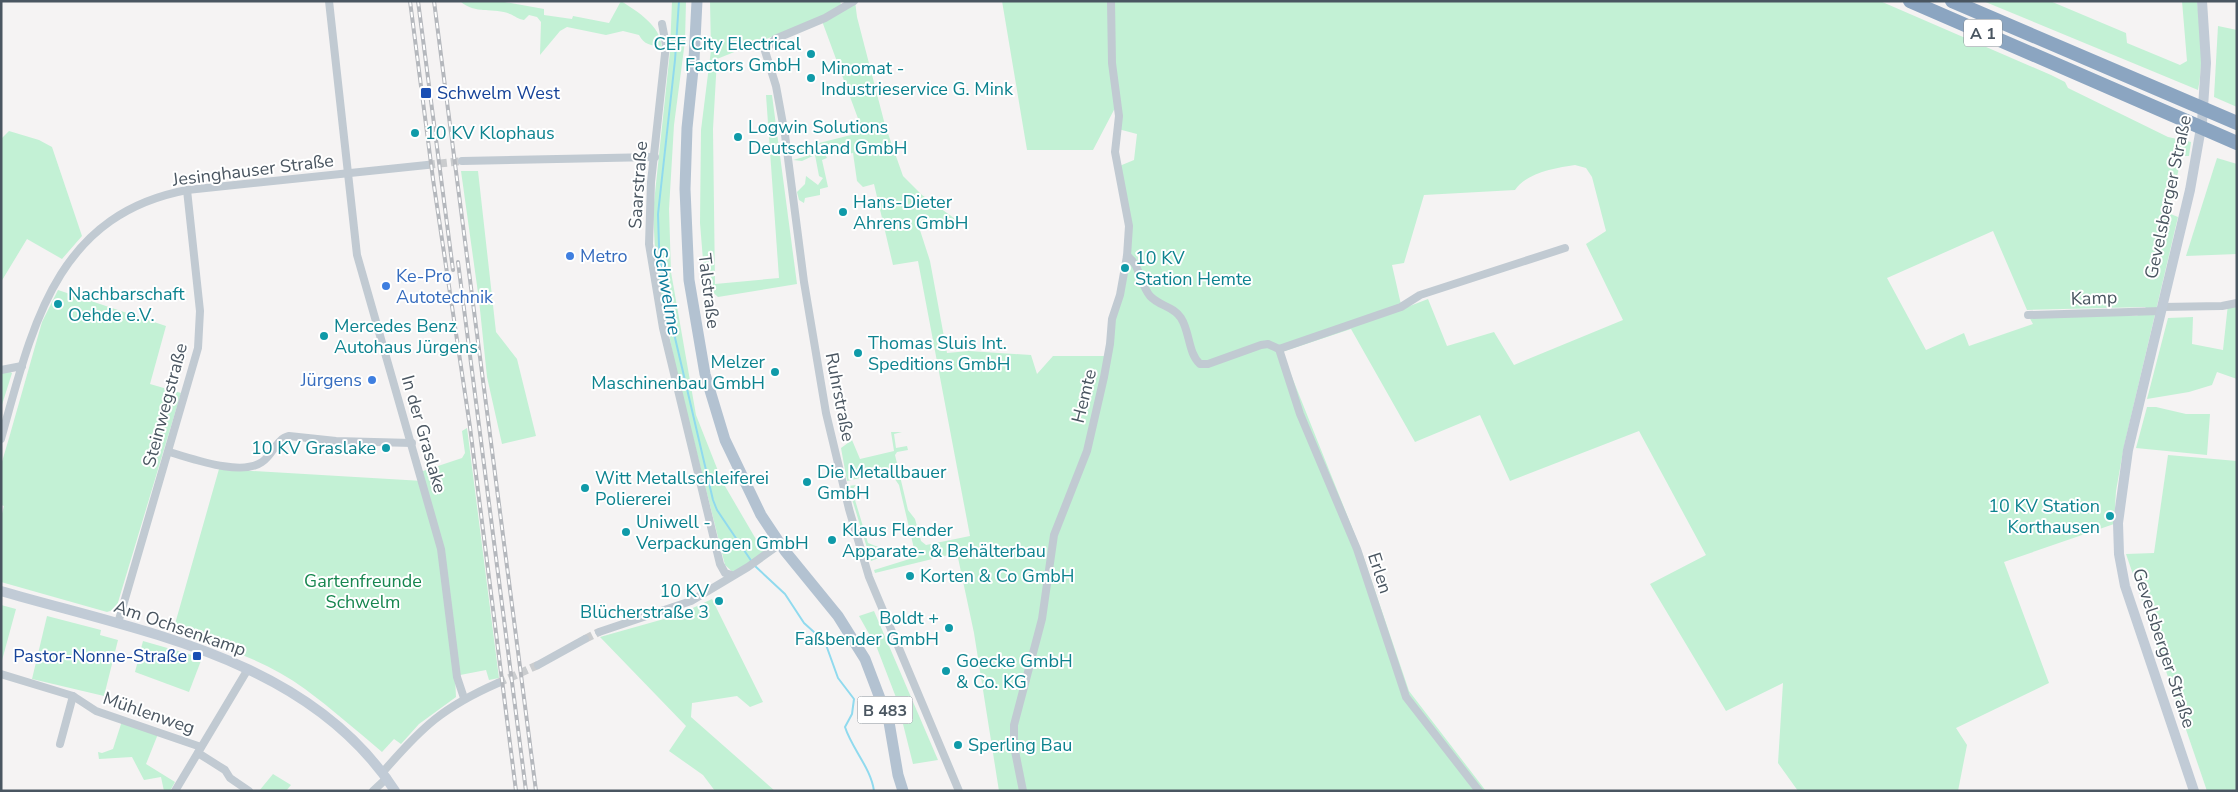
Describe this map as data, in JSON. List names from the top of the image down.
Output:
{
  "streets": {
    "highway": ["A 1"],
    "main road": [
      "Gevelsberger Straße",
      "Talstraße",
      "Am Ochsenkamp",
      "B 483"
    ],
    "street": [
      "Jesinghauser Straße",
      "Saarstraße",
      "Kamp",
      "Hemte",
      "Ruhrstraße",
      "Steinwegstraße",
      "In der Graslake",
      "Erlen",
      "Mühlenweg"
    ]
  },
  "crossings": [
    ["Jesinghauser Straße", "Steinwegstraße"],
    ["Jesinghauser Straße", "In der Graslake"],
    ["Gevelsberger Straße", "Kamp"],
    ["Steinwegstraße", "Am Ochsenkamp"]
  ],
  "water": ["Schwelme"],
  "parks": ["Gartenfreunde Schwelm"],
  "places": {
    "other": [
      "CEF City Electrical Factors GmbH",
      "Minomat - Industrieservice G. Mink",
      "10 KV Klophaus",
      "Logwin Solutions Deutschland GmbH",
      "Hans-Dieter Ahrens GmbH",
      "Metro",
      "10 KV Station Hemte",
      "Ke-Pro Autotechnik",
      "Nachbarschaft Oehde e.V.",
      "Mercedes Benz Autohaus Jürgens",
      "Thomas Sluis Int. Speditions GmbH",
      "Melzer Maschinenbau GmbH",
      "Jürgens",
      "10 KV Graslake",
      "Die Metallbauer GmbH",
      "Witt Metallschleiferei Poliererei",
      "10 KV Station Korthausen",
      "Uniwell - Verpackungen GmbH",
      "Klaus Flender Apparate- & Behälterbau",
      "Korten & Co GmbH",
      "10 KV Blücherstraße 3",
      "Boldt + Faßbender GmbH",
      "Goecke GmbH & Co. KG",
      "Sperling Bau"
    ],
    "transit": ["Schwelm West", "Pastor-Nonne-Straße"]
  }
}
